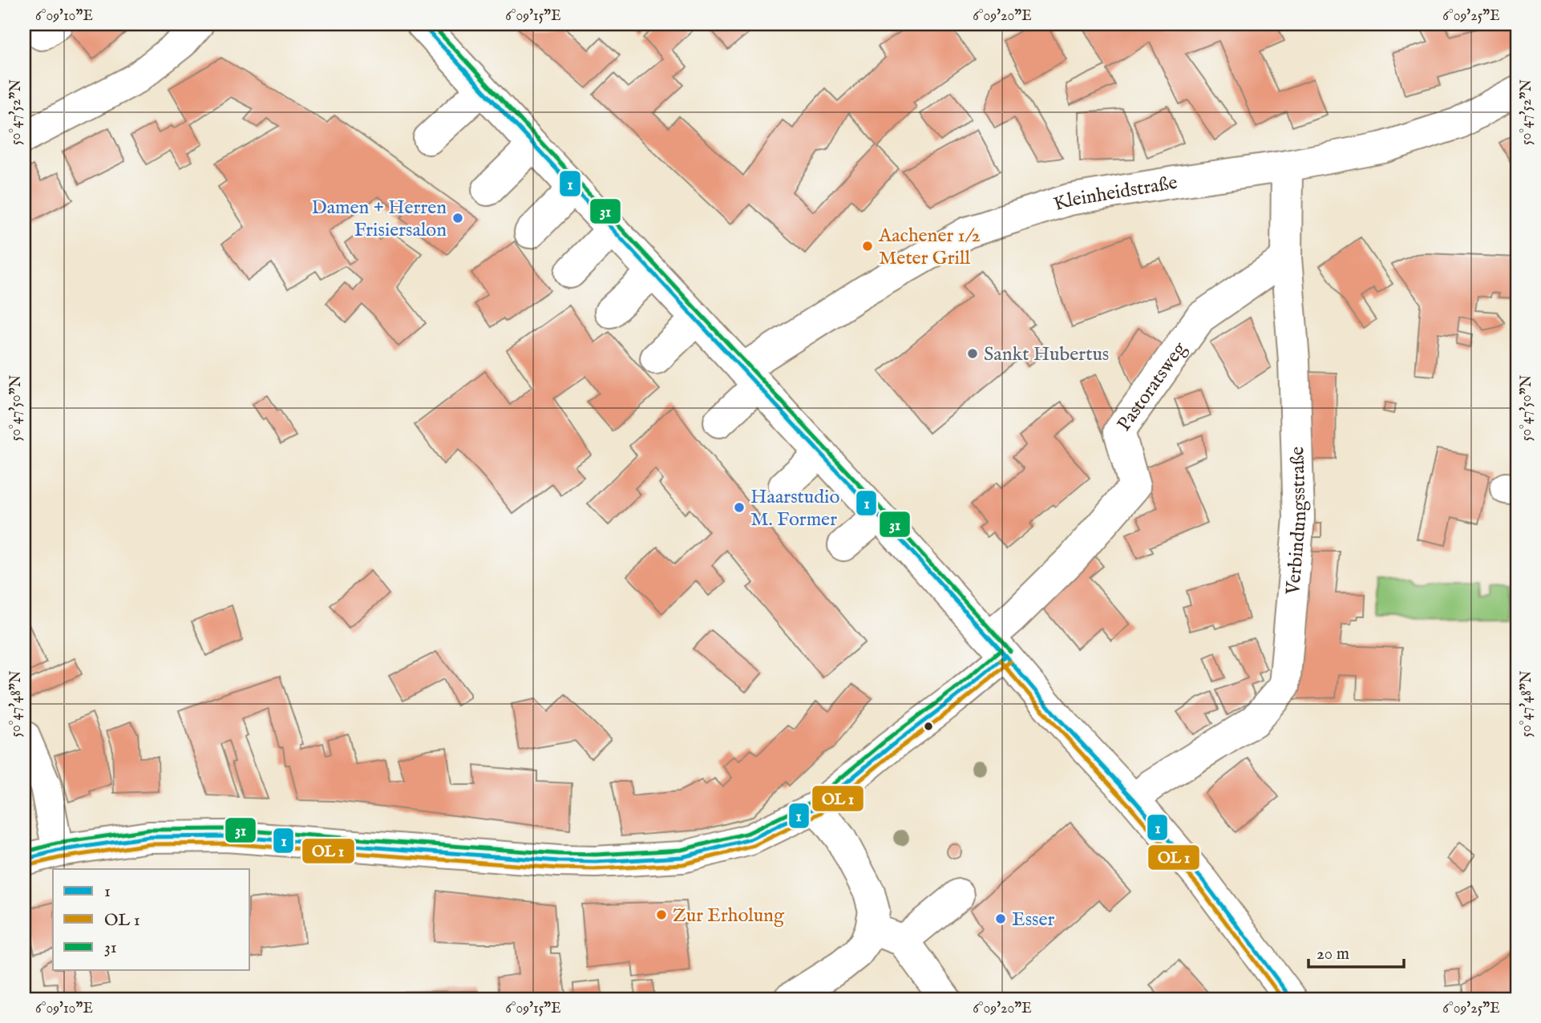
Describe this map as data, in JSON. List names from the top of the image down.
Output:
{
  "streets": {
    "street": ["Kleinheidstraße", "Pastoratsweg", "Verbindungsstraße"]
  },
  "crossings": [
    ["Kleinheidstraße", "Verbindungsstraße"],
    ["Pastoratsweg", "Verbindungsstraße"]
  ],
  "places": [
    "Damen + Herren Frisiersalon",
    "Aachener 1/2 Meter Grill",
    "Sankt Hubertus",
    "Haarstudio M. Former",
    "Zur Erholung",
    "Esser"
  ],
  "lines": ["transit line 1", "transit line 31"],
  "legend": ["1", "OL 1", "31"],
  "scale_bar": "20 m",
  "coordinates": [
    "6°09'10\"E",
    "6°09'15\"E",
    "6°09'20\"E",
    "6°09'25\"E",
    "50°47'52\"N",
    "50°47'50\"N",
    "50°47'48\"N"
  ]
}
